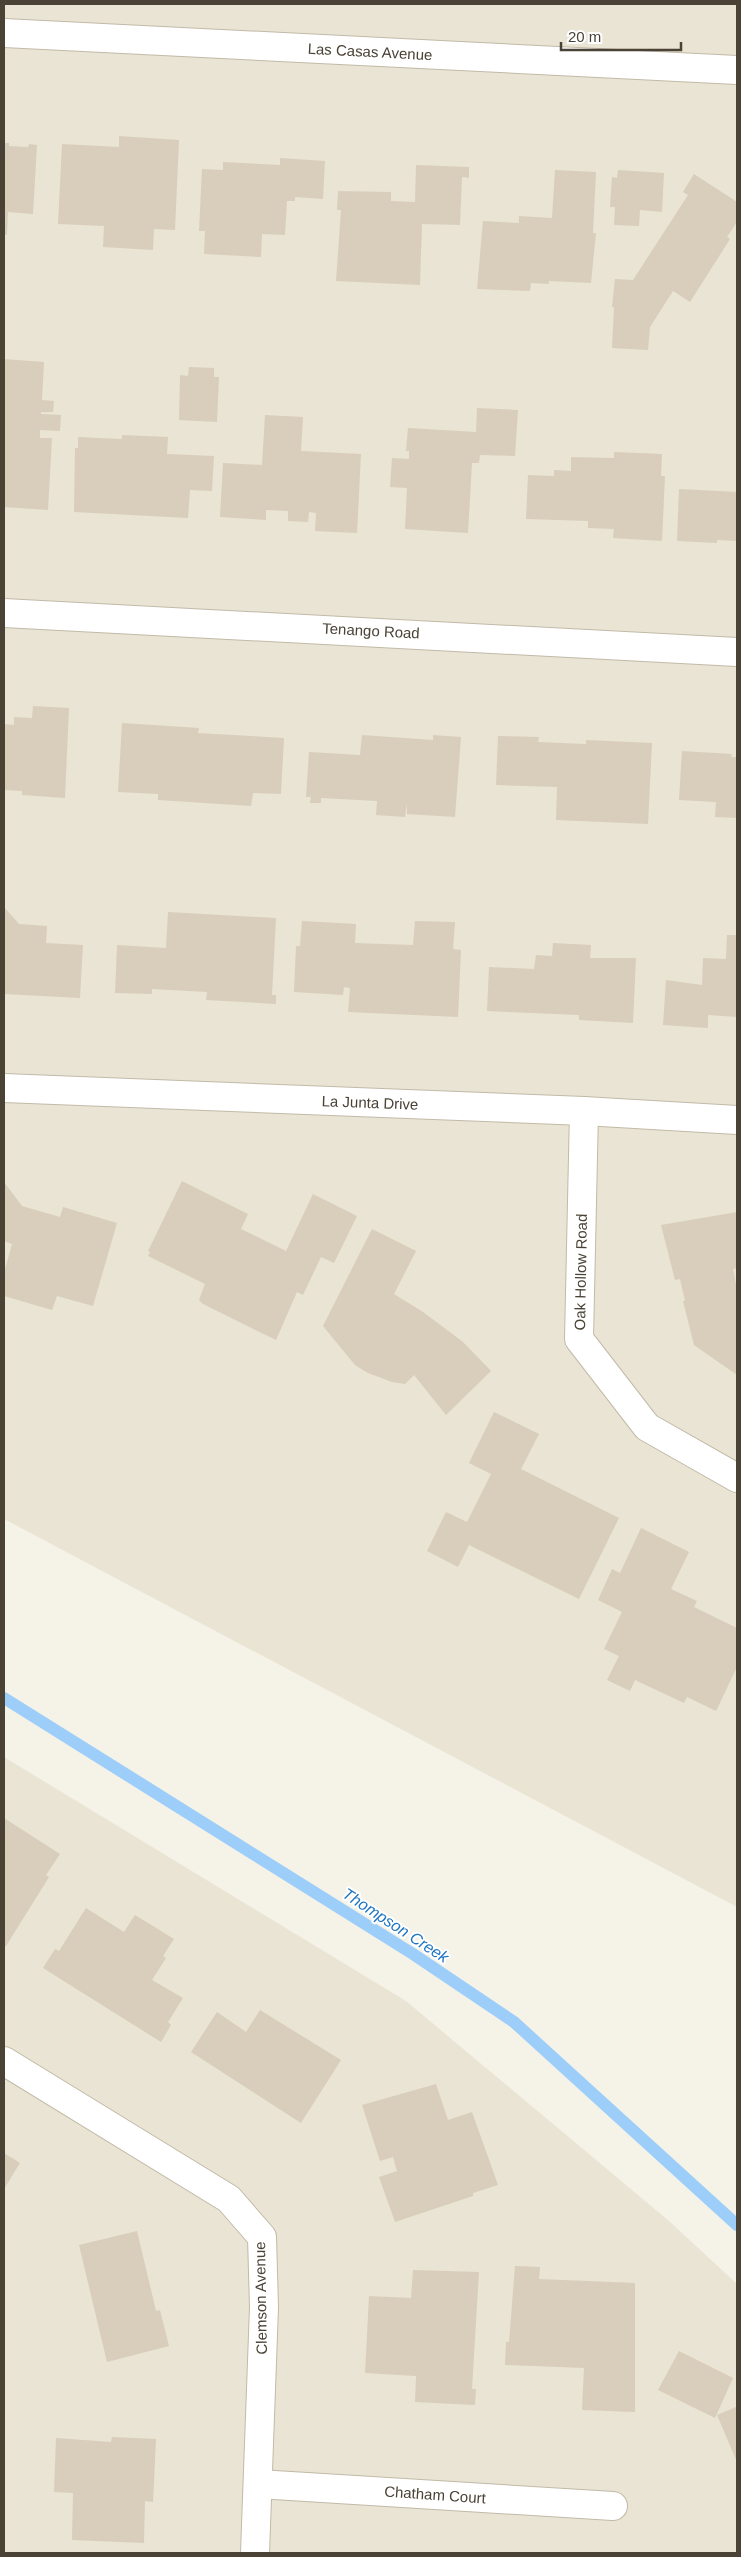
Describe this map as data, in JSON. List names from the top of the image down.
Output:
{
  "streets": {
    "street": [
      "Las Casas Avenue",
      "Tenango Road",
      "La Junta Drive",
      "Oak Hollow Road",
      "Clemson Avenue",
      "Chatham Court"
    ]
  },
  "crossings": [
    ["La Junta Drive", "Oak Hollow Road"],
    ["Clemson Avenue", "Chatham Court"]
  ],
  "water": ["Thompson Creek"],
  "scale_bar": "20 m"
}
